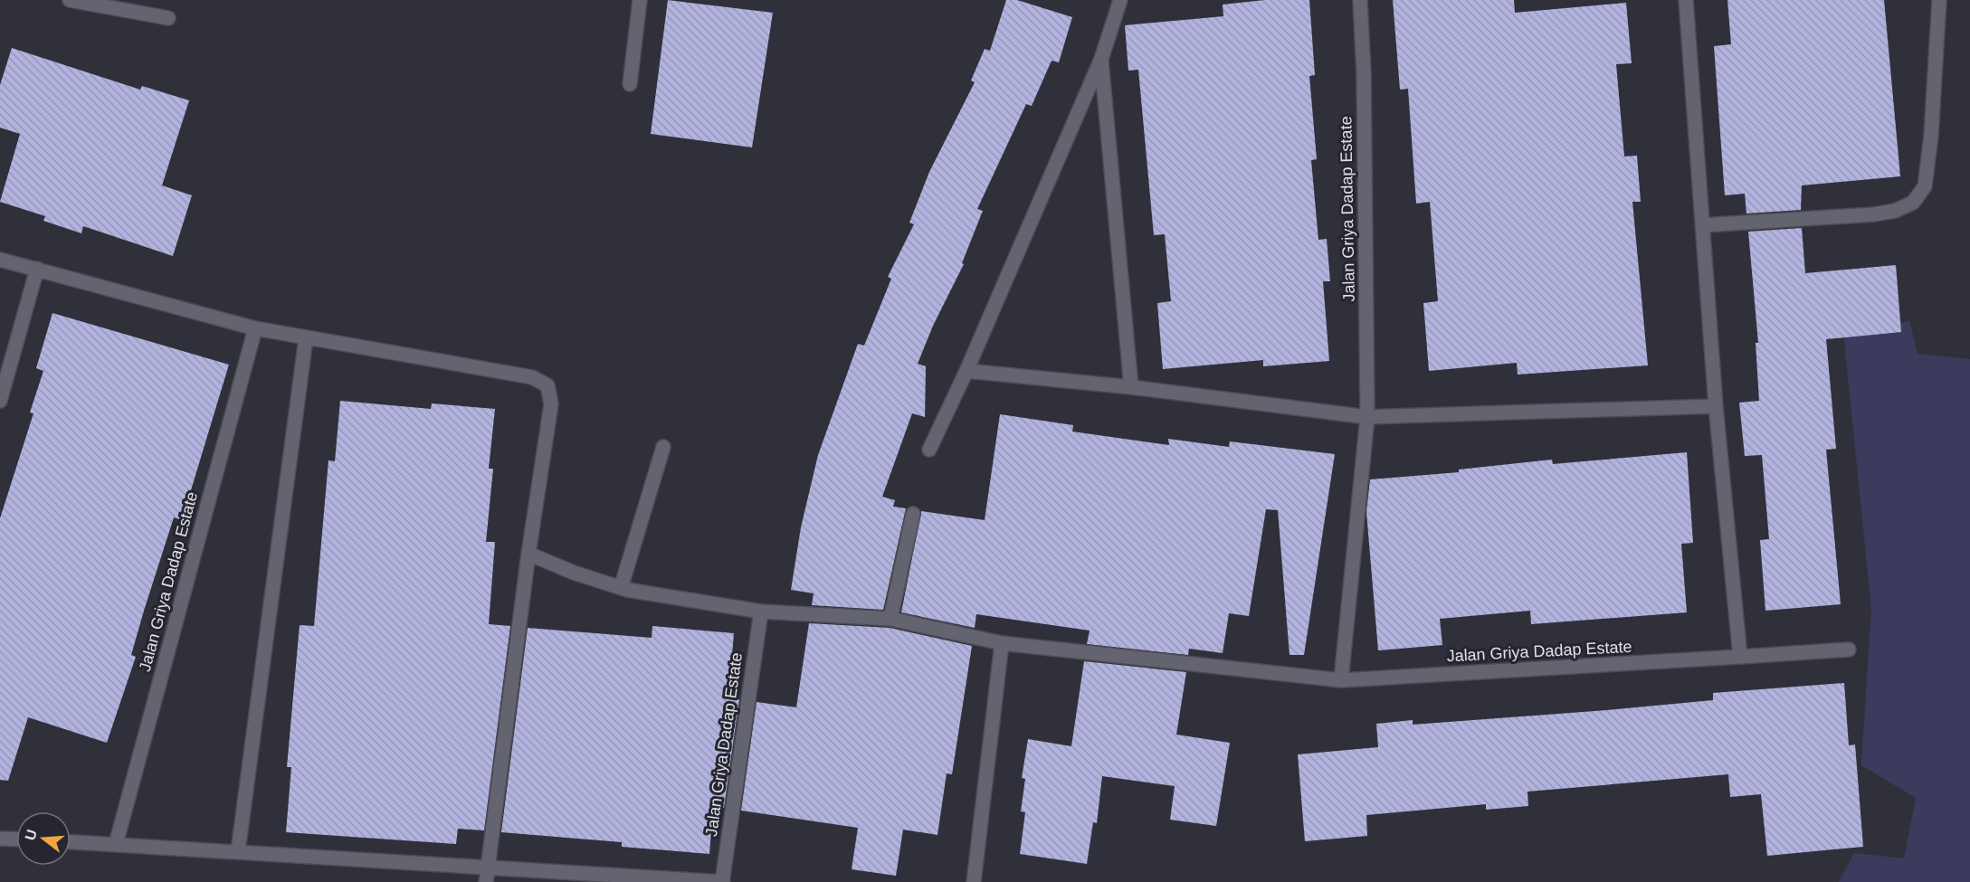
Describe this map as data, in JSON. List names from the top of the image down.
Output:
{
  "streets": {
    "street": ["Jalan Griya Dadap Estate"]
  },
  "north": "left"
}
